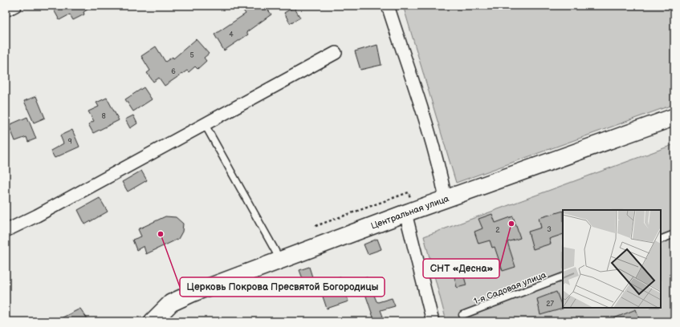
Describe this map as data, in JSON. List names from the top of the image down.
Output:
{
  "streets": {
    "street": ["Центральная улица"],
    "lane": ["1-я Садовая улица"]
  },
  "places": ["СНТ «Десна»", "Церковь Покрова Пресвятой Богородицы"],
  "house_numbers": [
    "4",
    "5",
    "6",
    "8",
    "9",
    "3",
    "2",
    "27"
  ]
}
